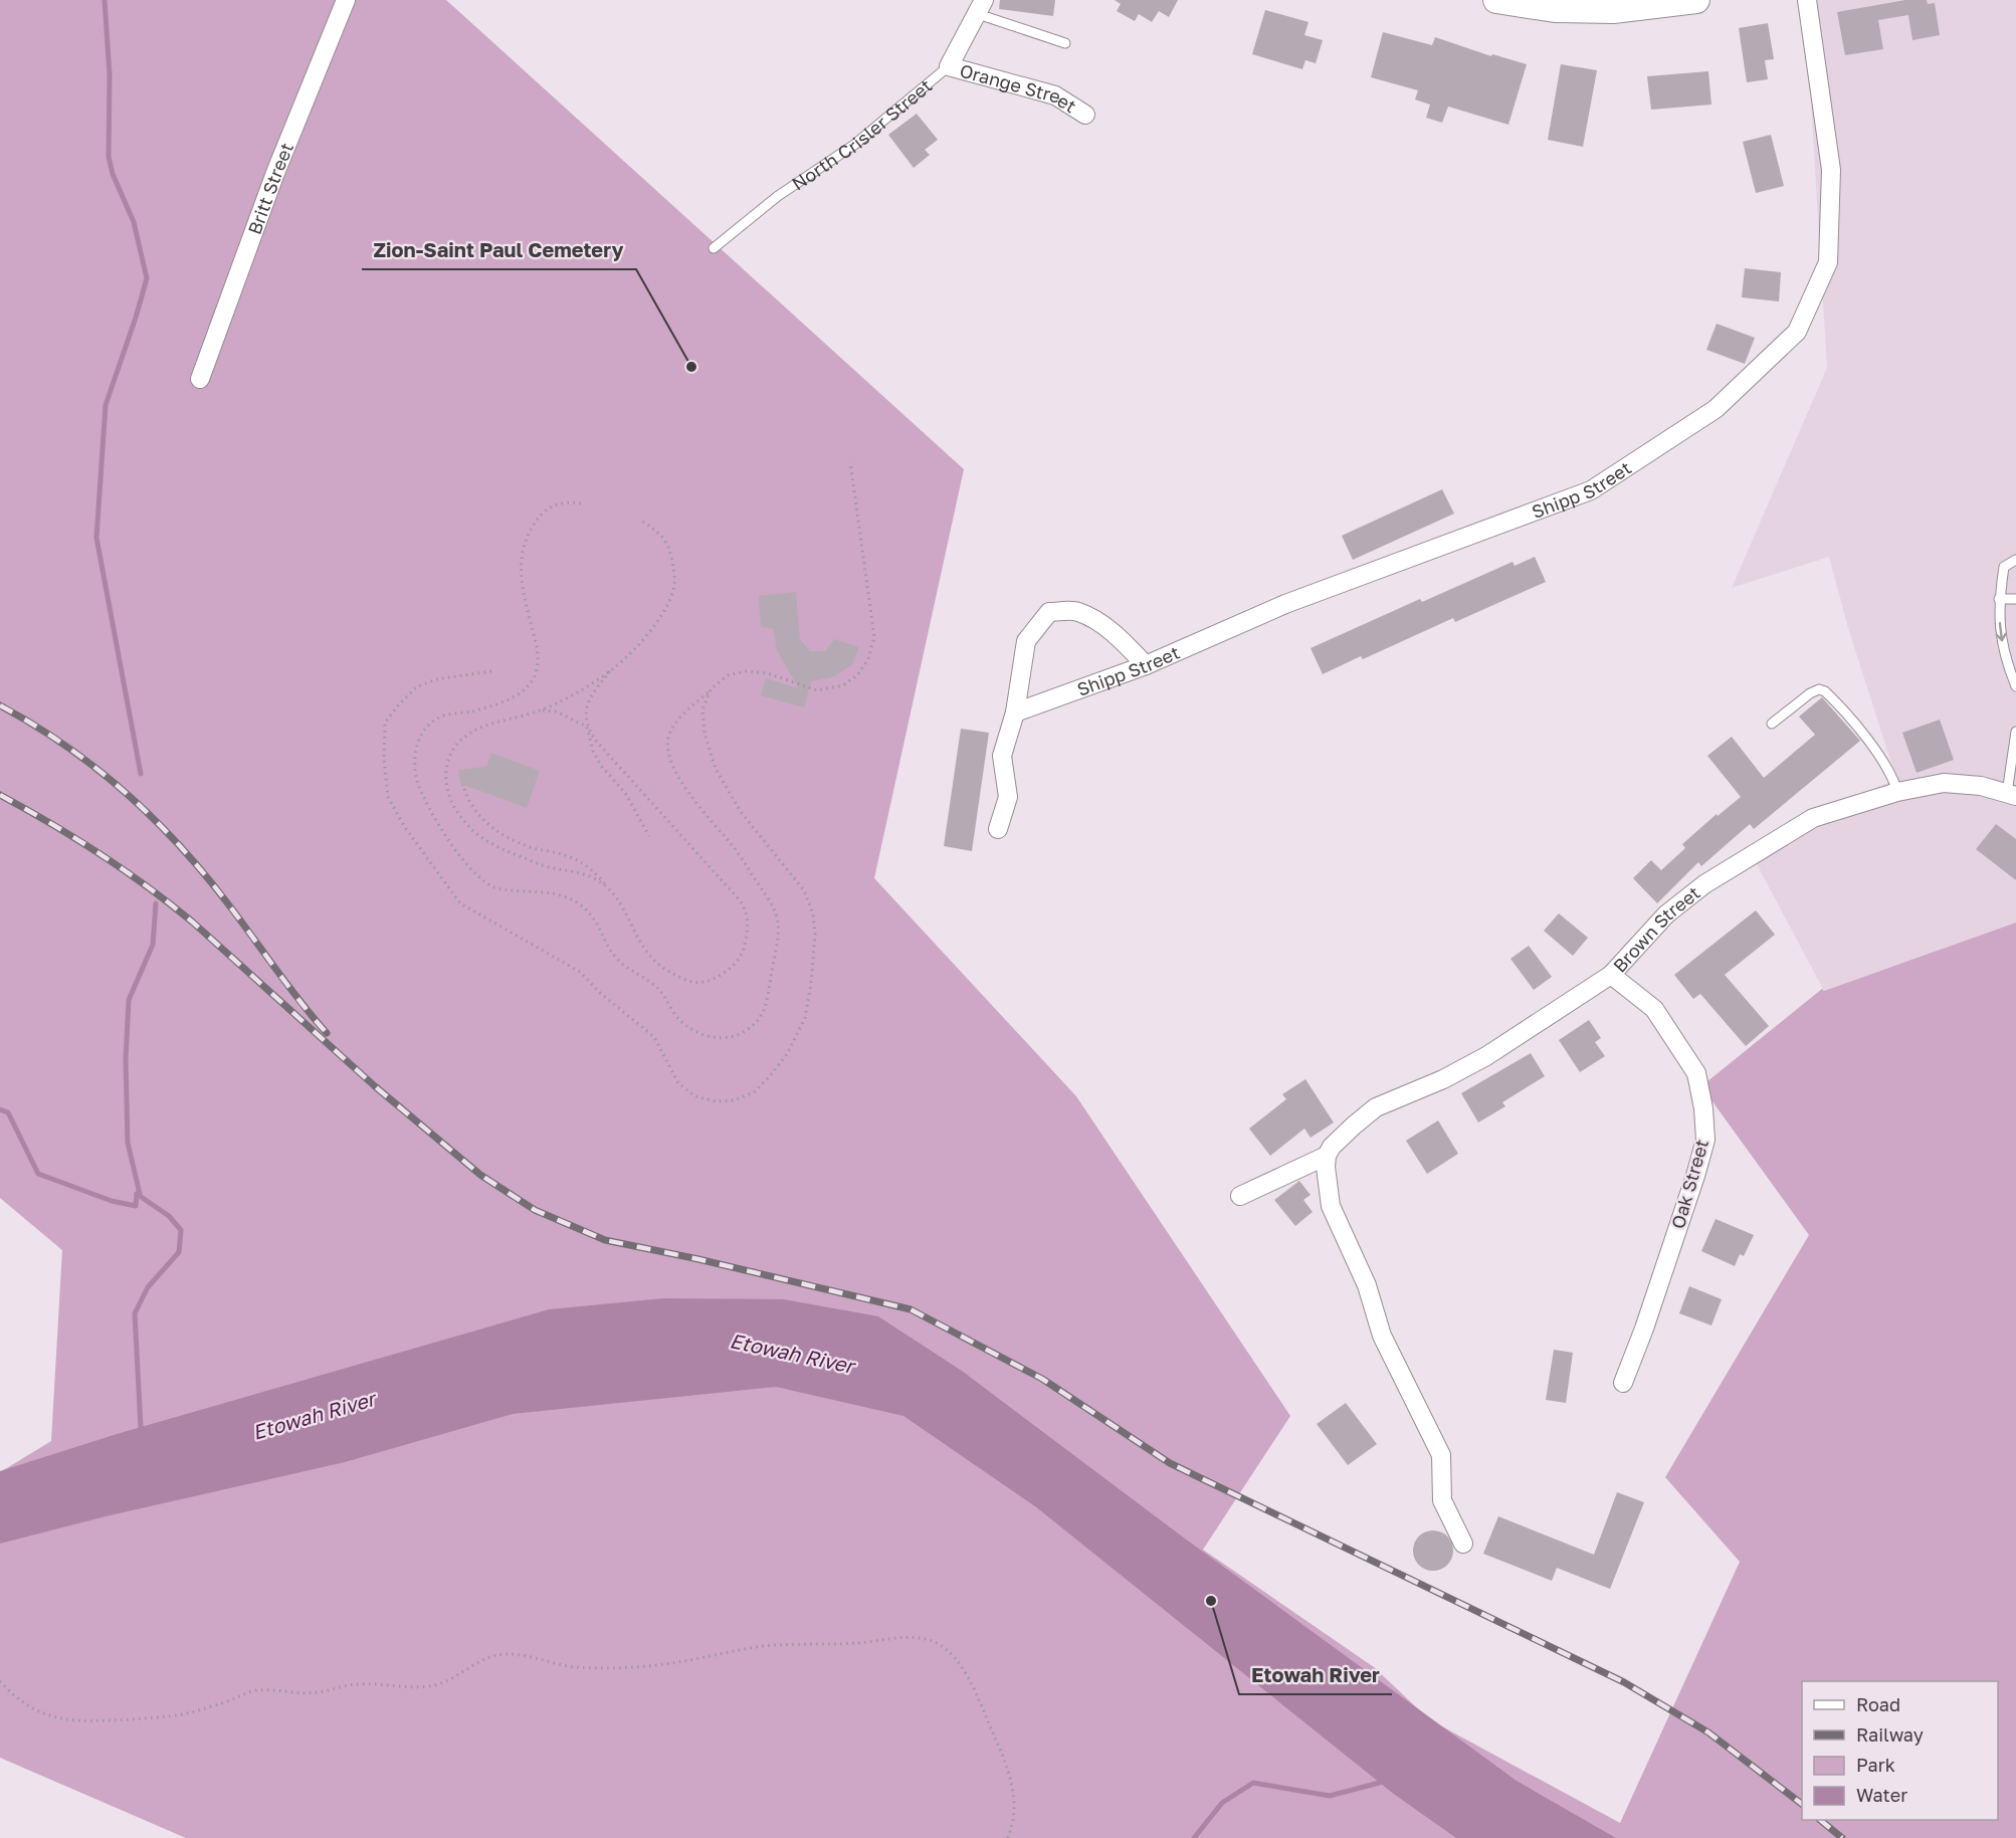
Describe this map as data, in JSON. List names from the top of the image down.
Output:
{
  "streets": {
    "street": [
      "Orange Street",
      "North Crisler Street",
      "Britt Street",
      "Shipp Street",
      "Brown Street",
      "Oak Street"
    ]
  },
  "crossings": [
    ["Orange Street", "North Crisler Street"],
    ["Brown Street", "Oak Street"]
  ],
  "water": ["Etowah River"],
  "places": ["Zion-Saint Paul Cemetery", "Etowah River"],
  "legend": [
    "Road",
    "Railway",
    "Park",
    "Water"
  ]
}
